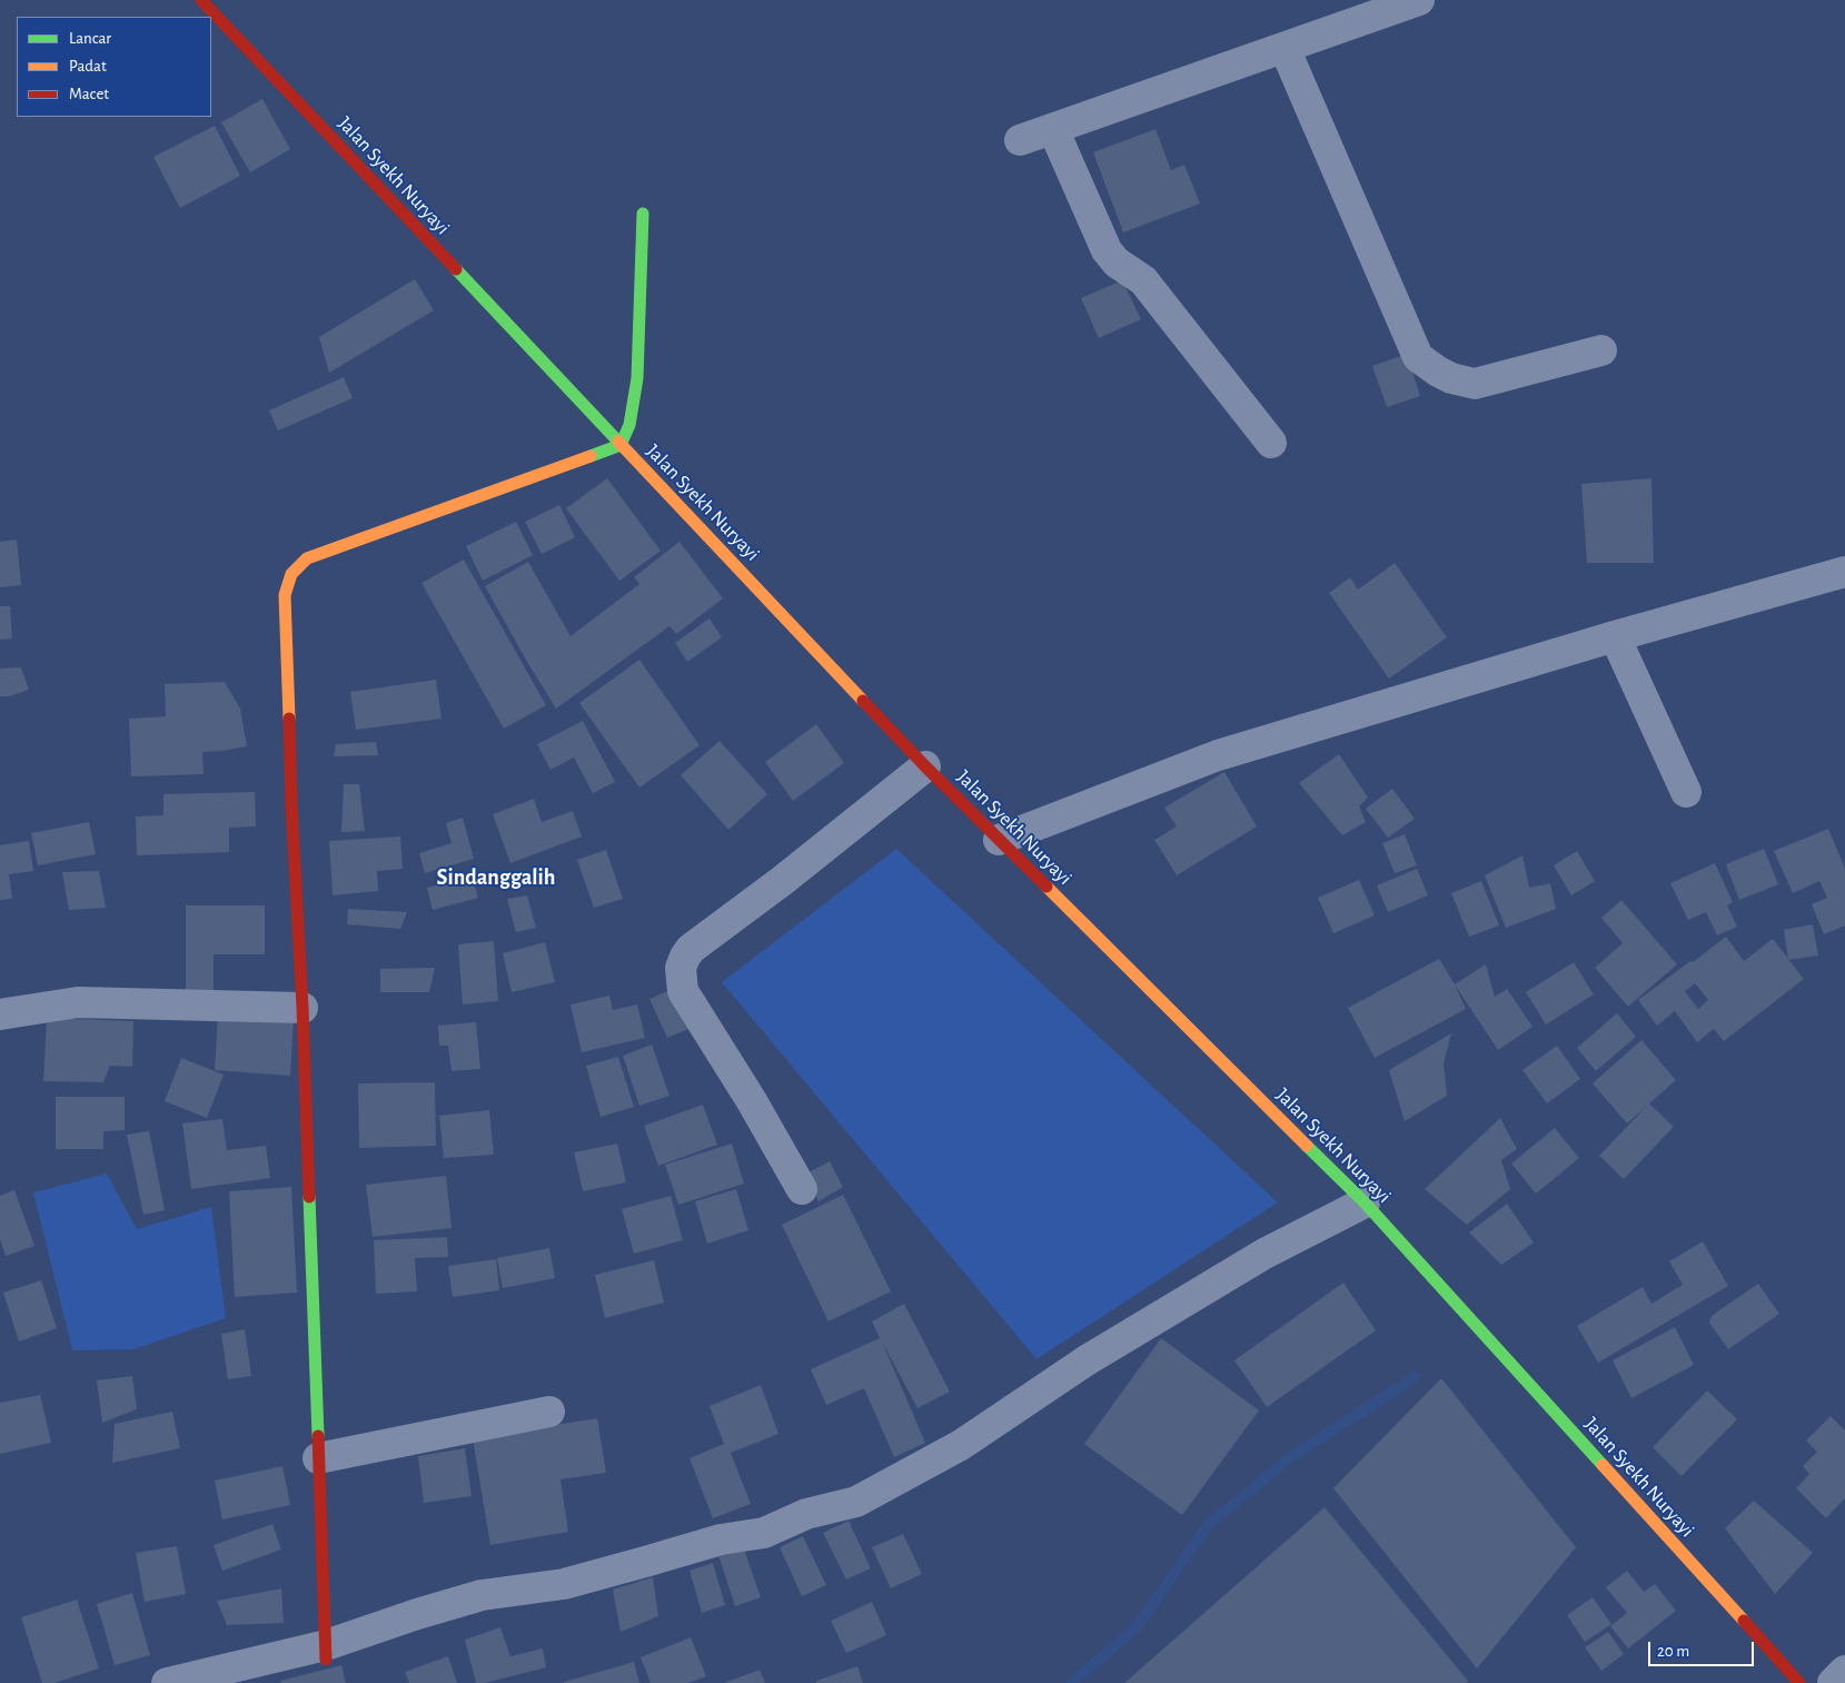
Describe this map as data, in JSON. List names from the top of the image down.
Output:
{
  "streets": {
    "main road": ["Jalan Syekh Nuryayi"]
  },
  "districts": ["Sindanggalih"],
  "legend": ["Lancar", "Padat", "Macet"],
  "scale_bar": "20 m"
}
